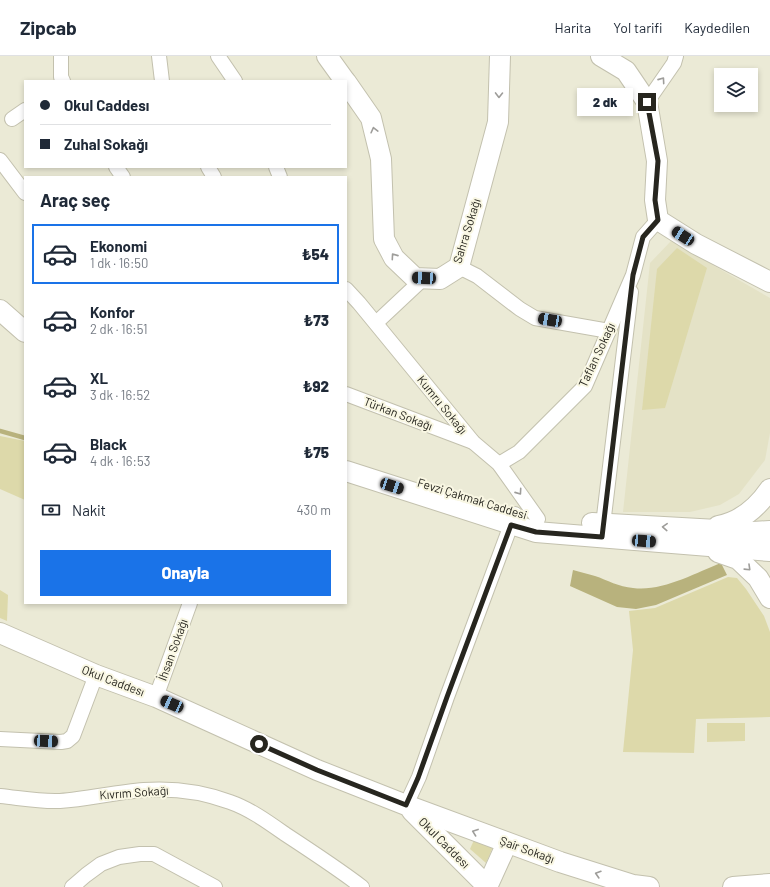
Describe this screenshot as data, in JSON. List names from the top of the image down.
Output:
{
  "streets": {
    "main road": [
      "Sahra Sokağı",
      "Fevzi Çakmak Caddesi",
      "Okul Caddesı",
      "Şair Sokağı"
    ],
    "street": [
      "Taflan Sokağı",
      "Kumru Sokağı",
      "Türkan Sokağı",
      "İhsan Sokağı",
      "Kıvrım Sokağı"
    ]
  },
  "crossings": [
    ["Taflan Sokağı", "Kumru Sokağı"],
    ["Kumru Sokağı", "Türkan Sokağı"],
    ["Kumru Sokağı", "Fevzi Çakmak Caddesi"],
    ["İhsan Sokağı", "Okul Caddesı"],
    ["Okul Caddesı", "Şair Sokağı"]
  ],
  "one_way": ["Şair Sokağı"],
  "page": {
    "header": "Zipcab",
    "nav": ["Harita", "Yol tarifi", "Kaydedilen"],
    "banner": ["Okul Caddesı", "Zuhal Sokağı"],
    "bubble": "2 dk",
    "heading": "Araç seç",
    "list": [
      {
        "name": "Ekonomi",
        "note": "1 dk · 16:50",
        "value": "₺54"
      },
      {
        "name": "Konfor",
        "note": "2 dk · 16:51",
        "value": "₺73"
      },
      {
        "name": "XL",
        "note": "3 dk · 16:52",
        "value": "₺92"
      },
      {
        "name": "Black",
        "note": "4 dk · 16:53",
        "value": "₺75"
      }
    ],
    "pay": ["Nakit", "430 m"],
    "buttons": "Onayla"
  }
}
